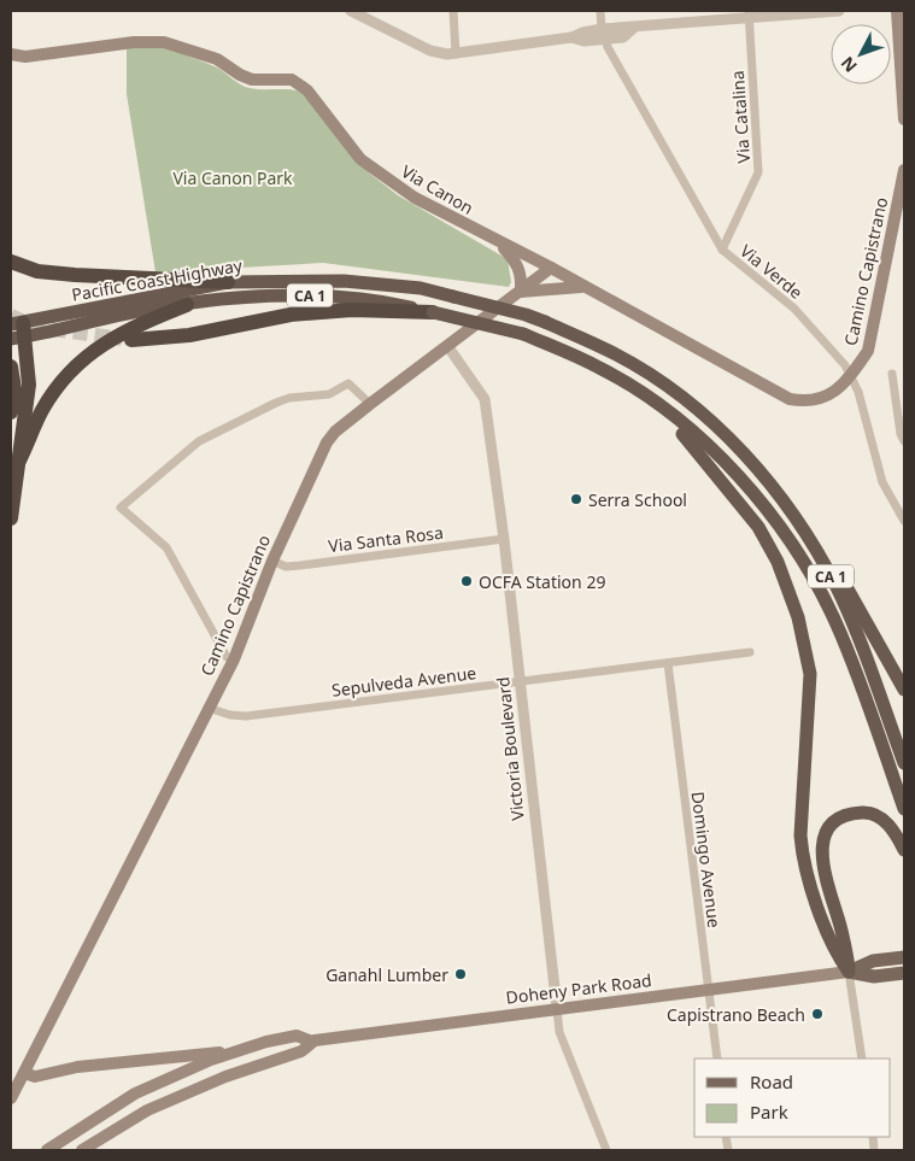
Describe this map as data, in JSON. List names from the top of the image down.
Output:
{
  "streets": {
    "highway": ["Pacific Coast Highway", "CA 1"],
    "main road": ["Via Canon", "Camino Capistrano", "Doheny Park Road"],
    "street": [
      "Via Catalina",
      "Via Verde",
      "Via Santa Rosa",
      "Sepulveda Avenue",
      "Victoria Boulevard",
      "Domingo Avenue"
    ]
  },
  "crossings": [
    ["Via Catalina", "Via Verde"],
    ["Via Canon", "Via Verde"],
    ["Via Canon", "Camino Capistrano"],
    ["Via Verde", "Camino Capistrano"],
    ["Camino Capistrano", "Via Santa Rosa"],
    ["Camino Capistrano", "Sepulveda Avenue"],
    ["Camino Capistrano", "Victoria Boulevard"],
    ["Via Santa Rosa", "Victoria Boulevard"],
    ["Sepulveda Avenue", "Victoria Boulevard"],
    ["Sepulveda Avenue", "Domingo Avenue"],
    ["Victoria Boulevard", "Doheny Park Road"],
    ["Domingo Avenue", "Doheny Park Road"]
  ],
  "parks": ["Via Canon Park"],
  "places": [
    "Serra School",
    "OCFA Station 29",
    "Ganahl Lumber",
    "Capistrano Beach"
  ],
  "legend": ["Road", "Park"],
  "north": "bottom left"
}
